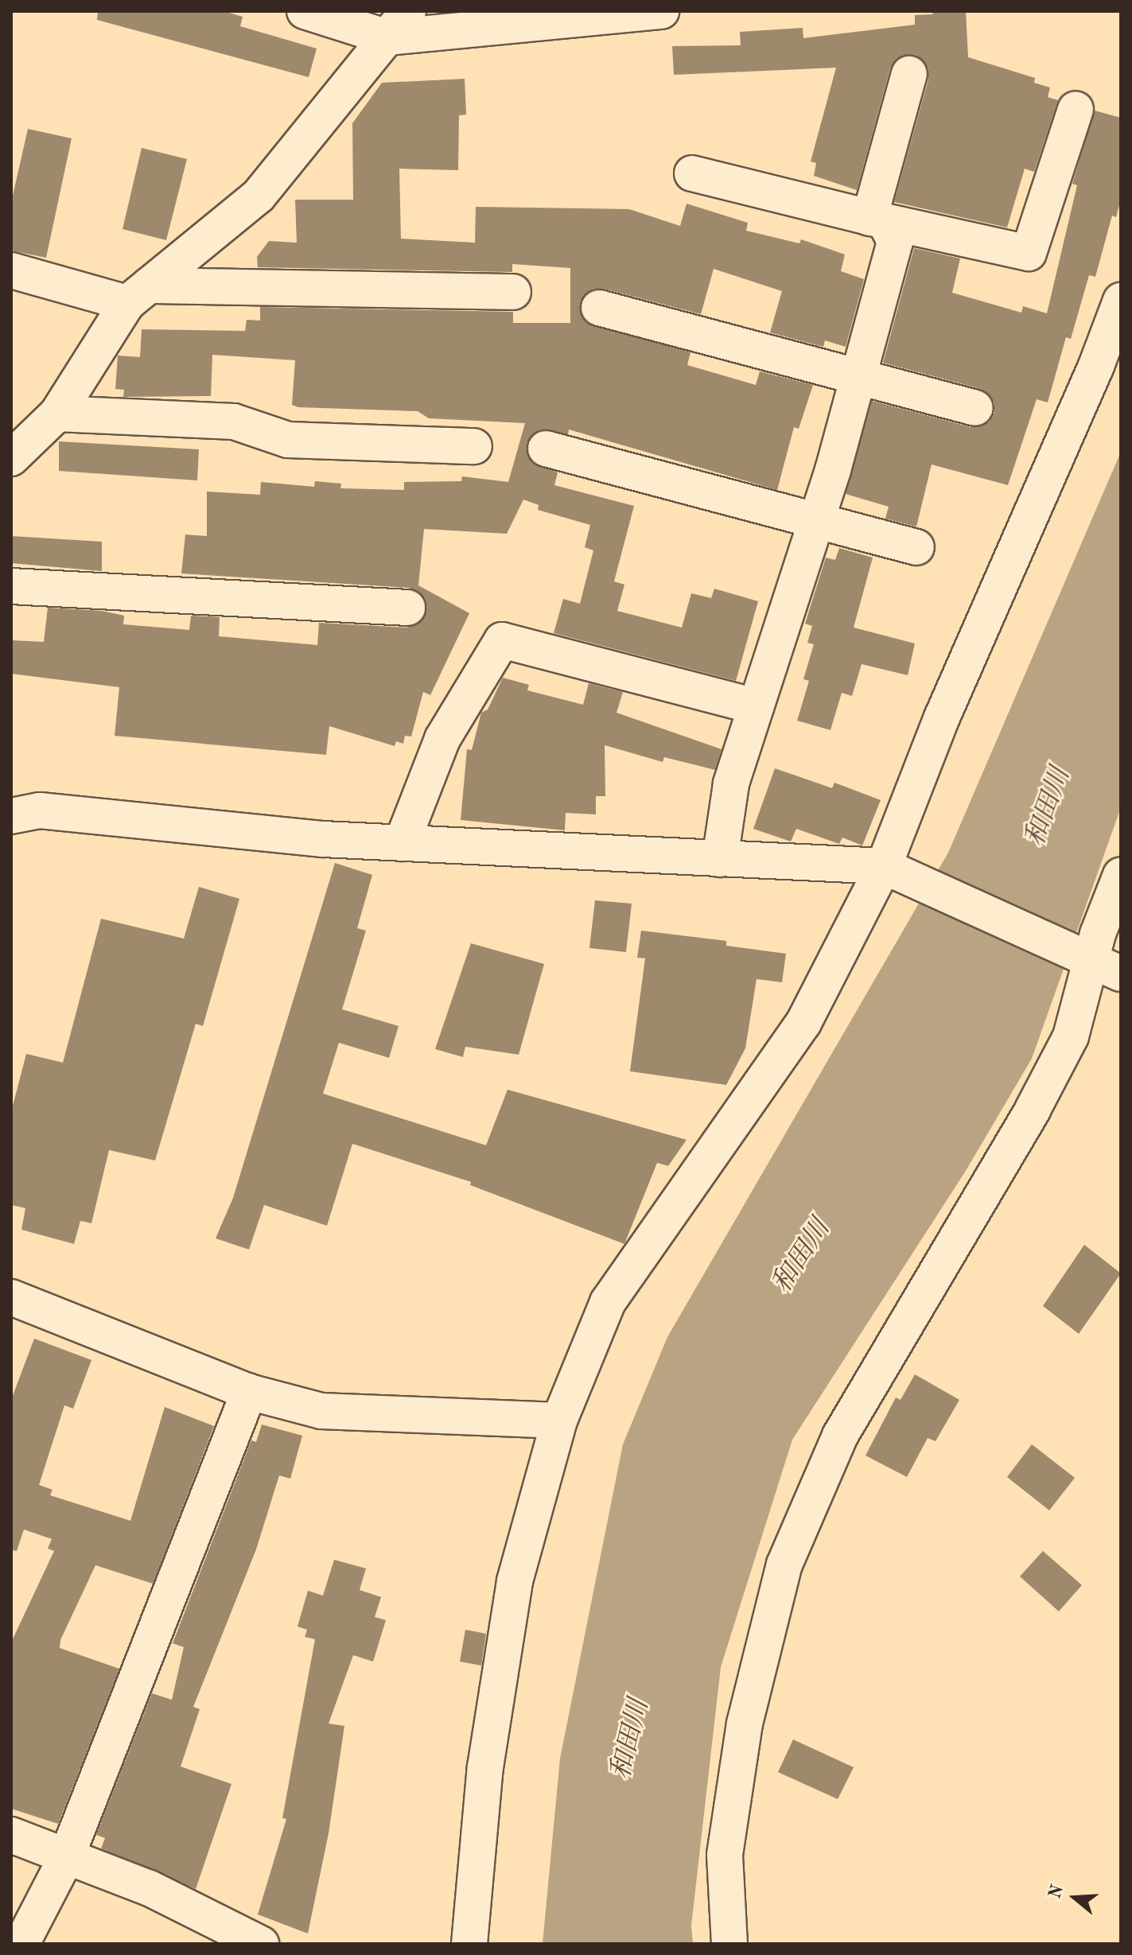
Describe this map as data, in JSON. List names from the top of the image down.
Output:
{
  "water": ["和田川"],
  "north": "left"
}
